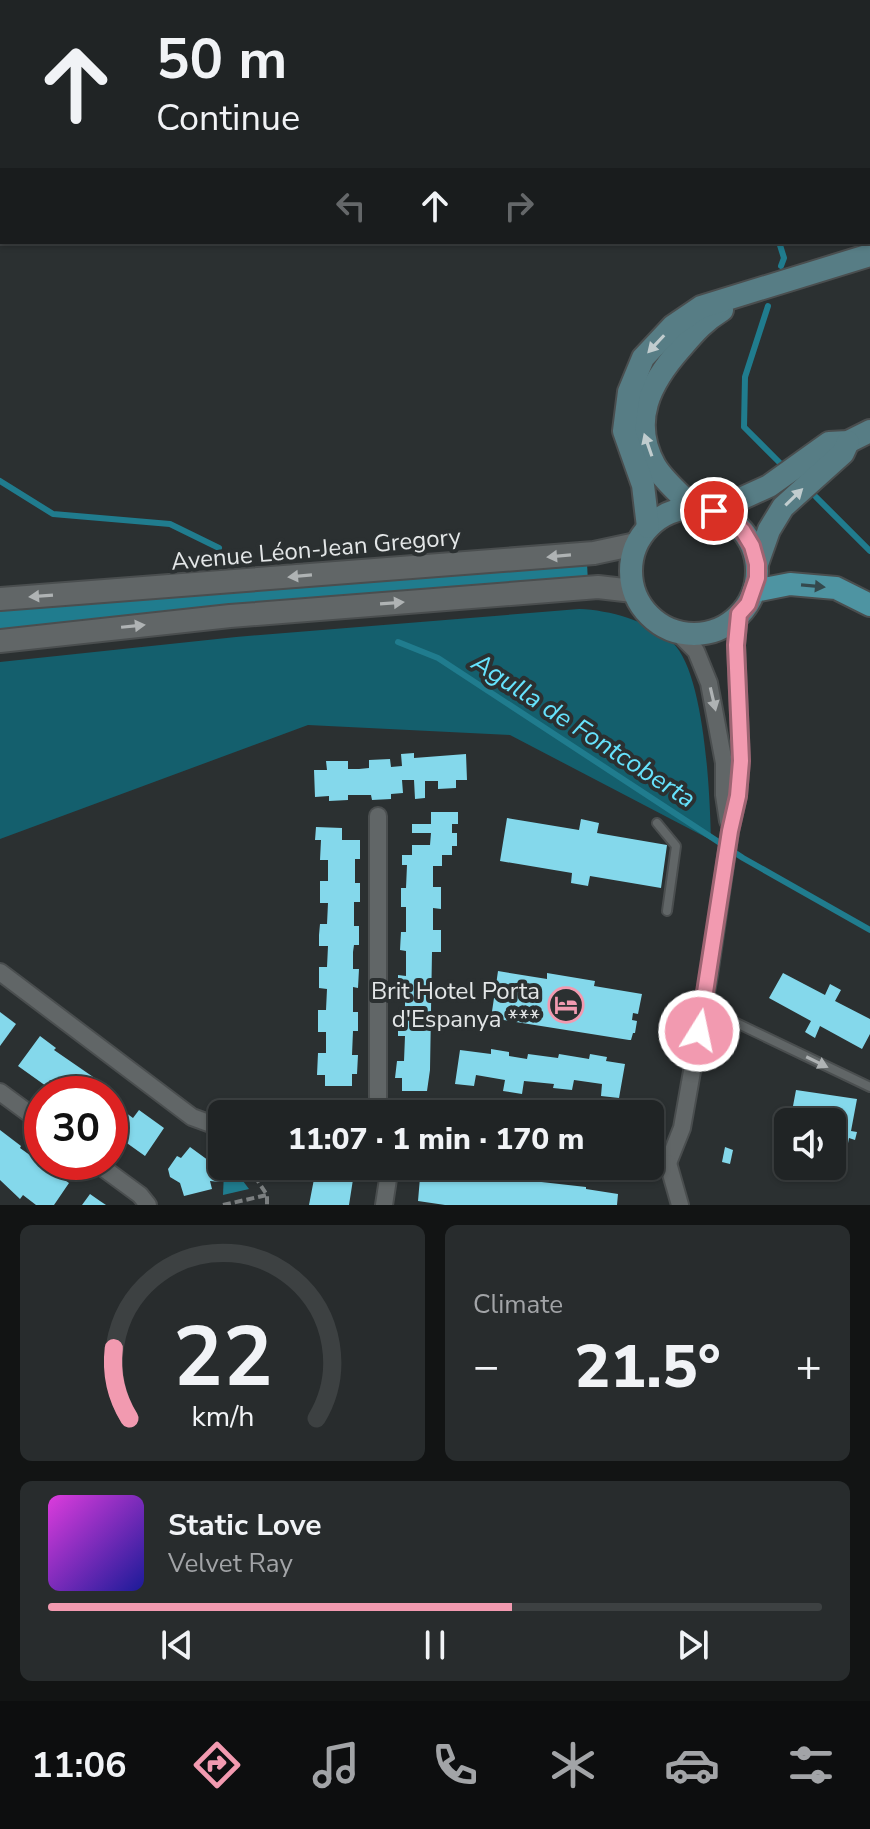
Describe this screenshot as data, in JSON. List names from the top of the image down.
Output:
{
  "streets": {
    "street": ["Avenue Léon-Jean Gregory"]
  },
  "water": ["Agulla de Fontcoberta"],
  "places": {
    "hotel": ["Brit Hotel Porta d'Espanya ***"]
  },
  "page": {
    "turn": ["50 m", "Continue"],
    "limit": "30",
    "trip": "11:07 · 1 min · 170 m",
    "tile": "Climate",
    "heat": ["−", "21.5°", "+"],
    "song": ["Static Love", "Velvet Ray"],
    "tabs": "11:06",
    "gauge": ["22", "km/h"]
  }
}
